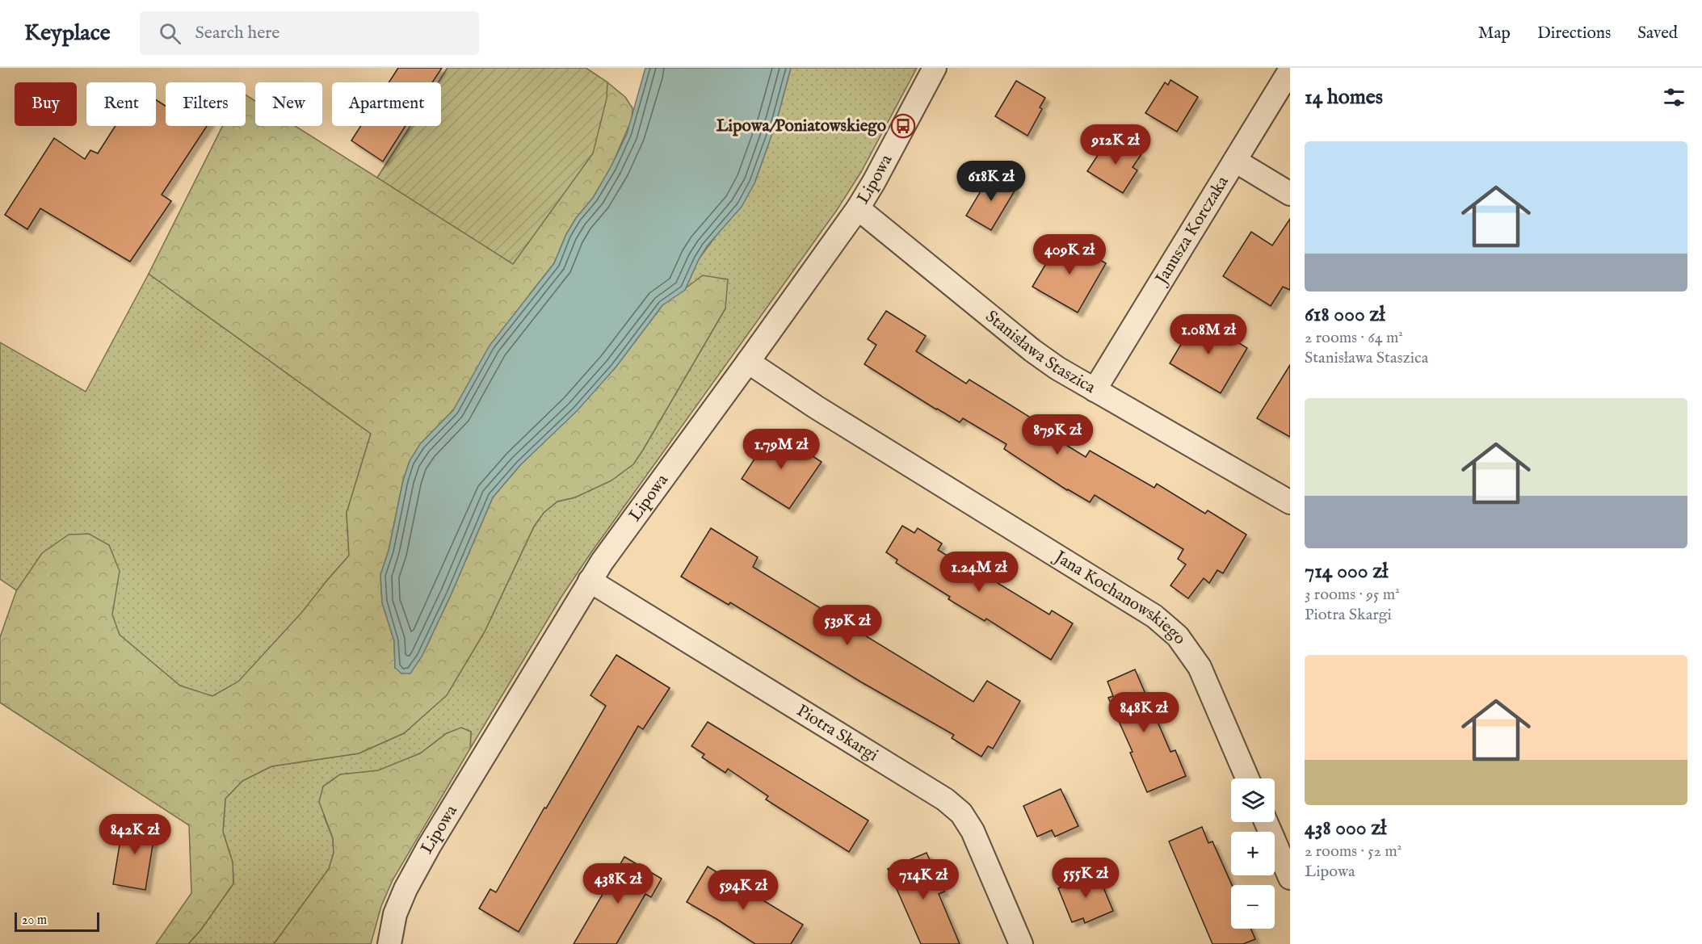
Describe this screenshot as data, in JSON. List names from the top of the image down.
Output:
{
  "streets": {
    "street": [
      "Lipowa",
      "Janusza Korczaka",
      "Stanisława Staszica",
      "Jana Kochanowskiego",
      "Piotra Skargi"
    ]
  },
  "crossings": [
    ["Lipowa", "Stanisława Staszica"],
    ["Lipowa", "Jana Kochanowskiego"],
    ["Lipowa", "Piotra Skargi"],
    ["Janusza Korczaka", "Stanisława Staszica"]
  ],
  "places": {
    "bus stop": ["Lipowa/Poniatowskiego"]
  },
  "scale_bar": "20 m",
  "page": {
    "header": "Keyplace",
    "search": "Search here",
    "nav": ["Map", "Directions", "Saved"],
    "heading": "14 homes",
    "chip": [
      "Buy",
      "Rent",
      "Filters",
      "New",
      "Apartment"
    ],
    "price": [
      "912K zł",
      "618K zł",
      "409K zł",
      "1.08M zł",
      "879K zł",
      "1.79M zł",
      "1.24M zł",
      "539K zł",
      "848K zł",
      "842K zł",
      "555K zł",
      "714K zł",
      "438K zł",
      "594K zł"
    ],
    "list": [
      {
        "name": "618 000 zł",
        "note": "2 rooms · 64 m² · Stanisława Staszica"
      },
      {
        "name": "714 000 zł",
        "note": "3 rooms · 95 m² · Piotra Skargi"
      },
      {
        "name": "438 000 zł",
        "note": "2 rooms · 52 m² · Lipowa"
      }
    ],
    "map_buttons": ["+", "−"],
    "scale": "20 m"
  }
}
